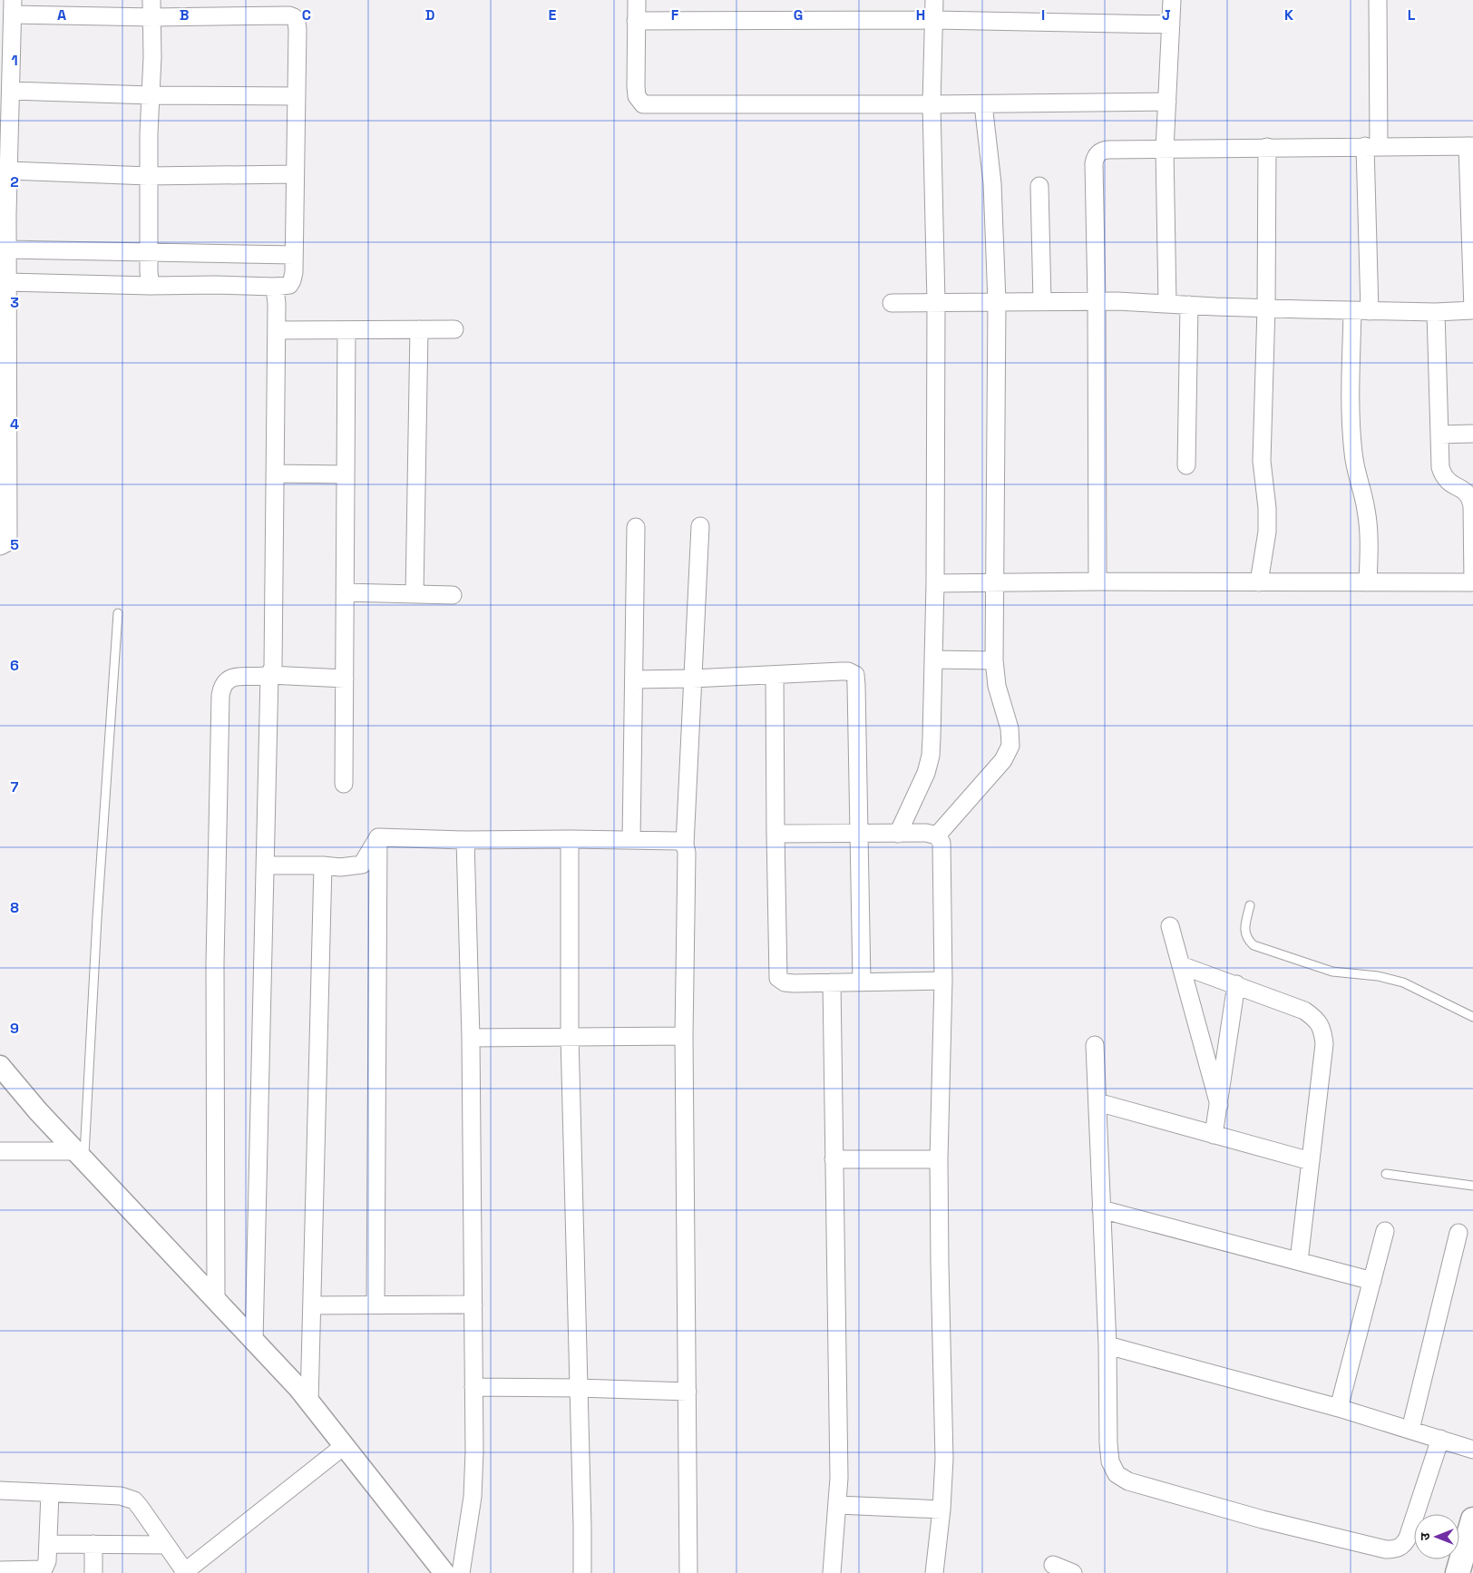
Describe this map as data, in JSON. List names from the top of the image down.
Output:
{
  "north": "left",
  "grid": {
    "columns": [
      "A",
      "B",
      "C",
      "D",
      "E",
      "F",
      "G",
      "H",
      "I",
      "J",
      "K",
      "L"
    ],
    "rows": [
      "1",
      "2",
      "3",
      "4",
      "5",
      "6",
      "7",
      "8",
      "9"
    ]
  }
}
